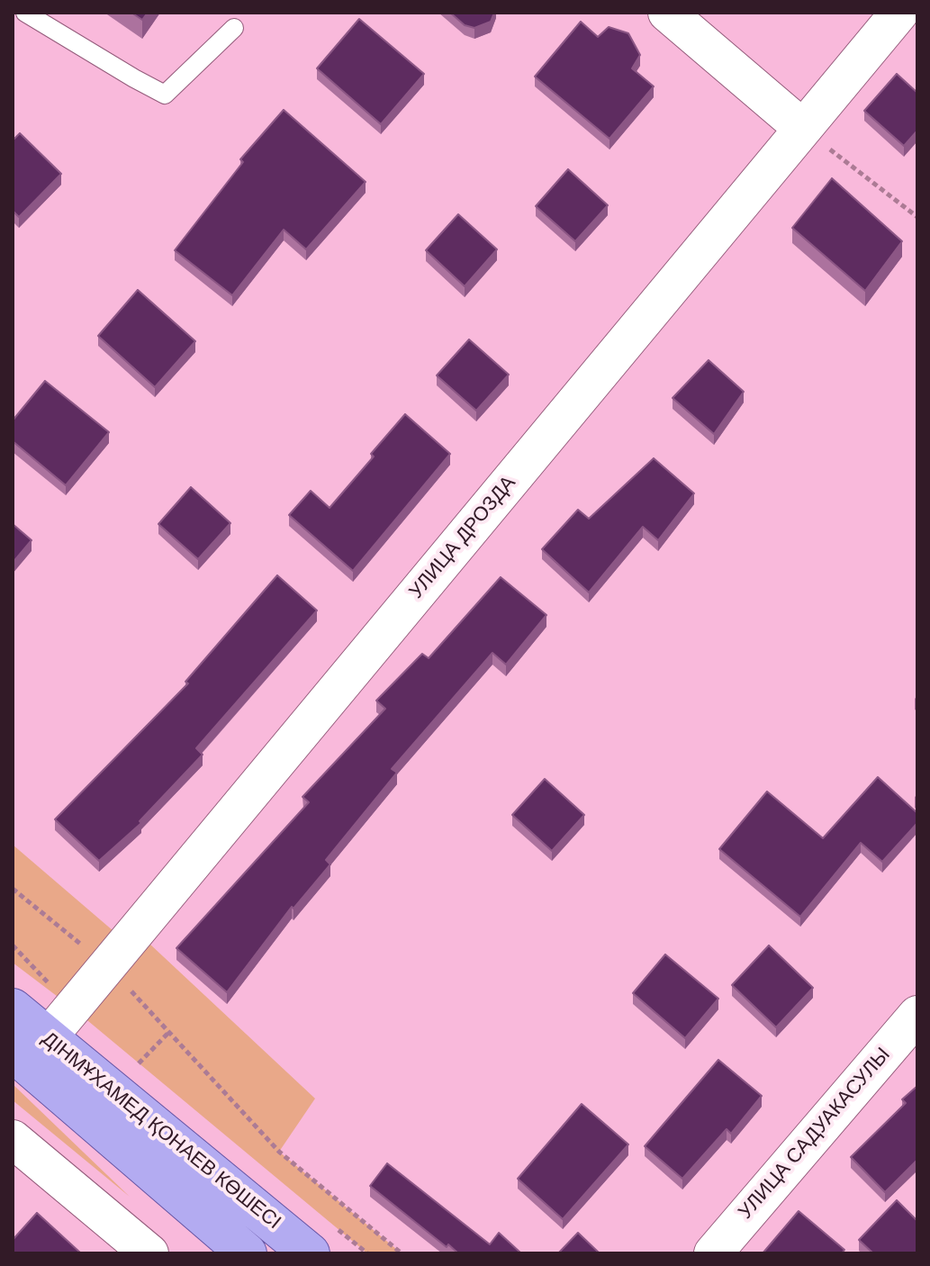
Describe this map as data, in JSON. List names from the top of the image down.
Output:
{
  "streets": {
    "main road": ["ДІНМҰХАМЕД ҚОНАЕВ КӨШЕСІ"],
    "street": ["УЛИЦА ДРОЗДА", "УЛИЦА САДУАКАСУЛЫ"]
  },
  "crossings": [
    ["УЛИЦА ДРОЗДА", "ДІНМҰХАМЕД ҚОНАЕВ КӨШЕСІ"]
  ]
}
